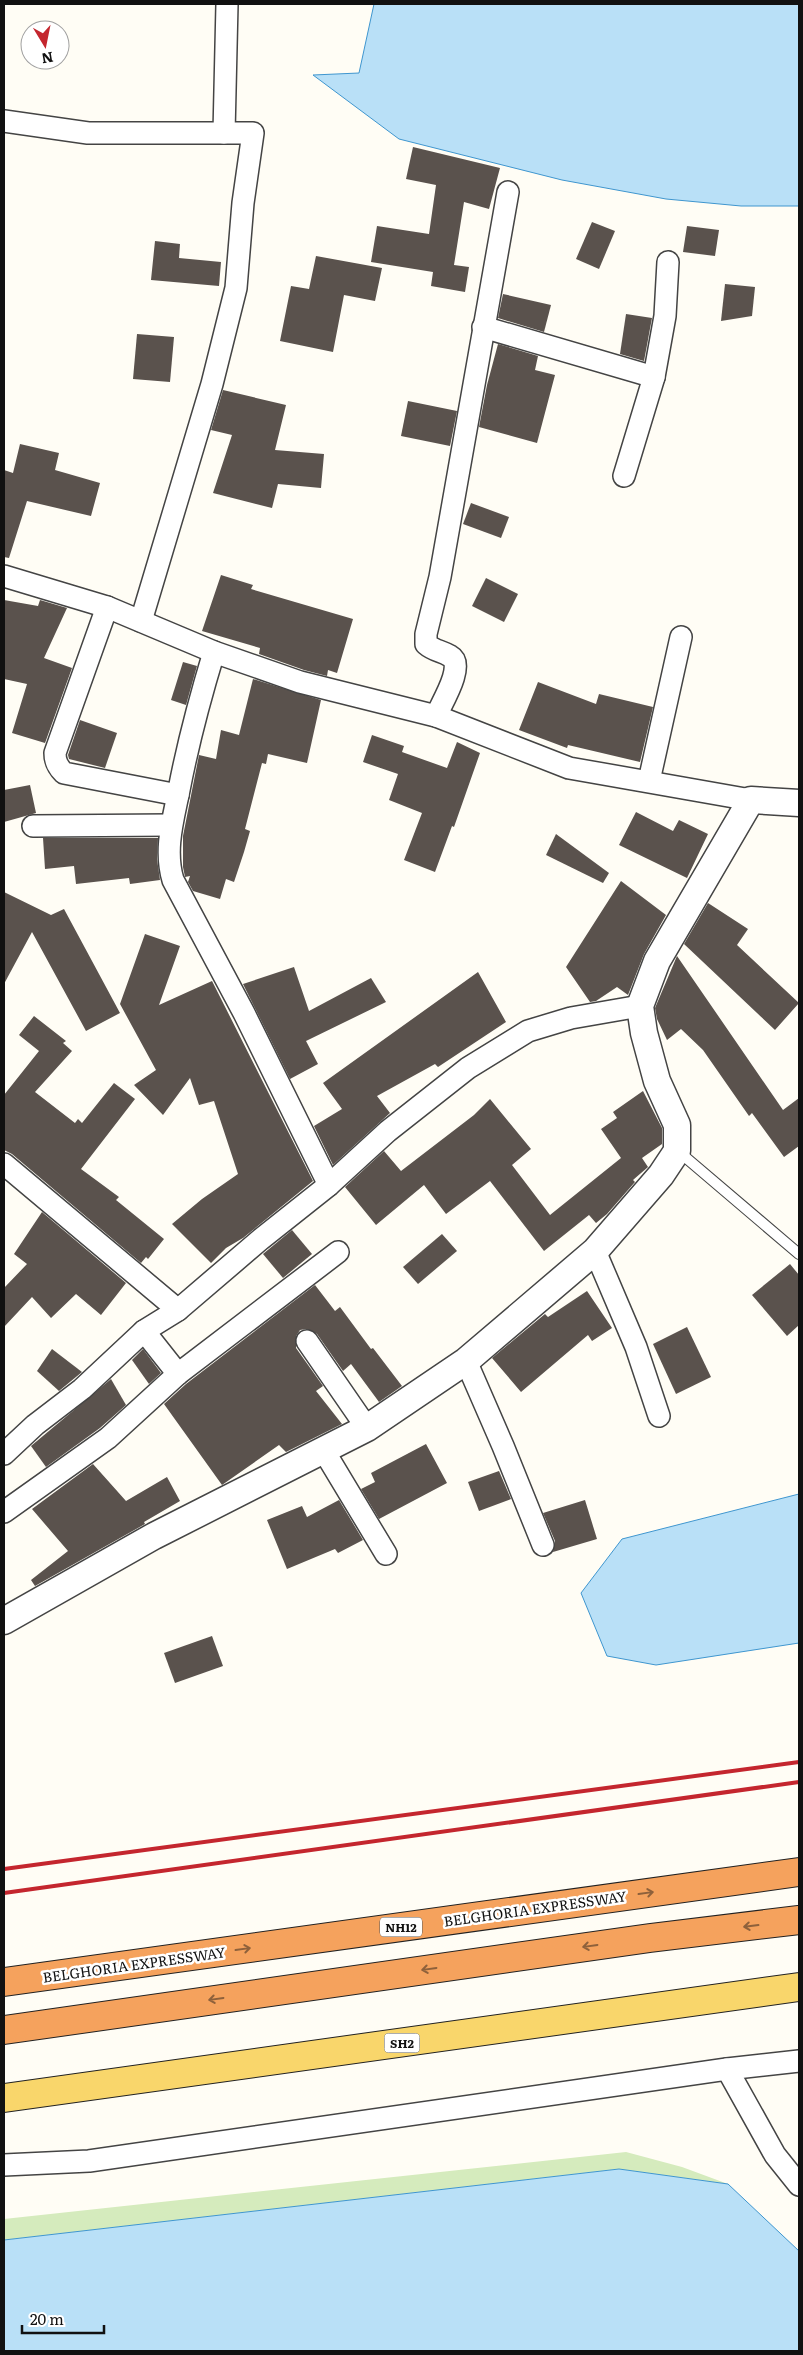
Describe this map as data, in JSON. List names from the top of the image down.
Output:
{
  "streets": {
    "highway": ["BELGHORIA EXPRESSWAY", "NH12"],
    "main road": ["SH2"]
  },
  "scale_bar": "20 m",
  "north": "bottom"
}
